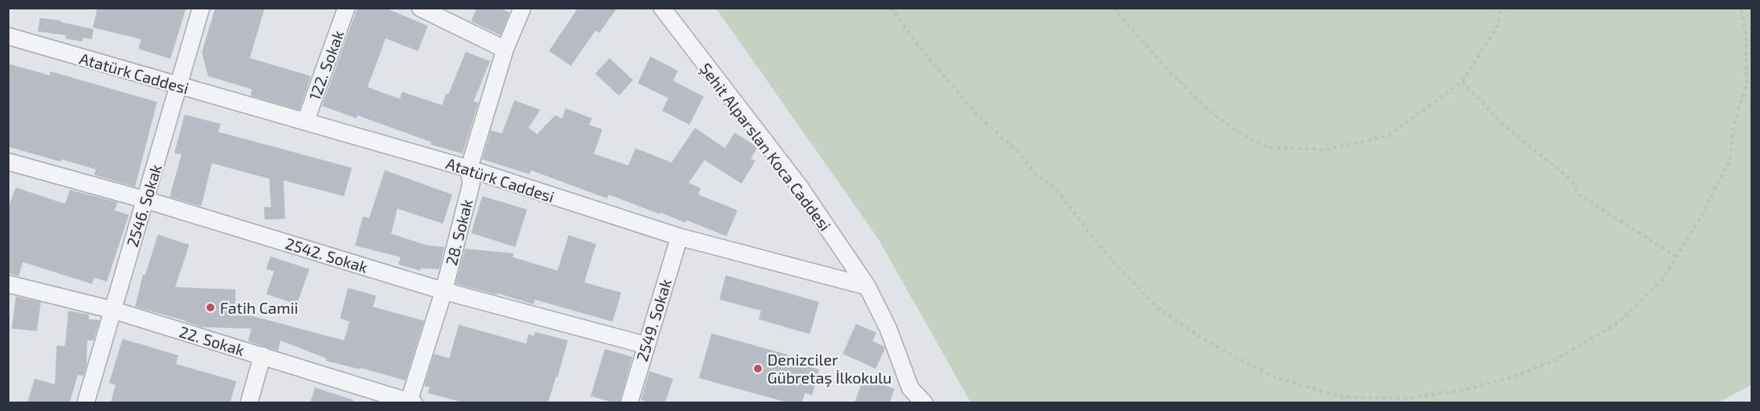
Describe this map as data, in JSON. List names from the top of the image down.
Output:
{
  "streets": {
    "street": [
      "122. Sokak",
      "Atatürk Caddesi",
      "Şehit Alparslan Koca Caddesi",
      "2546. Sokak",
      "28. Sokak",
      "2542. Sokak",
      "2549. Sokak",
      "22. Sokak"
    ]
  },
  "crossings": [
    ["122. Sokak", "Atatürk Caddesi"],
    ["Atatürk Caddesi", "Şehit Alparslan Koca Caddesi"],
    ["Atatürk Caddesi", "2546. Sokak"],
    ["Atatürk Caddesi", "28. Sokak"],
    ["Atatürk Caddesi", "2549. Sokak"],
    ["2546. Sokak", "2542. Sokak"],
    ["2546. Sokak", "22. Sokak"],
    ["28. Sokak", "2542. Sokak"],
    ["28. Sokak", "22. Sokak"],
    ["2542. Sokak", "2549. Sokak"]
  ],
  "places": ["Fatih Camii", "Denizciler Gübretaş İlkokulu"]
}
